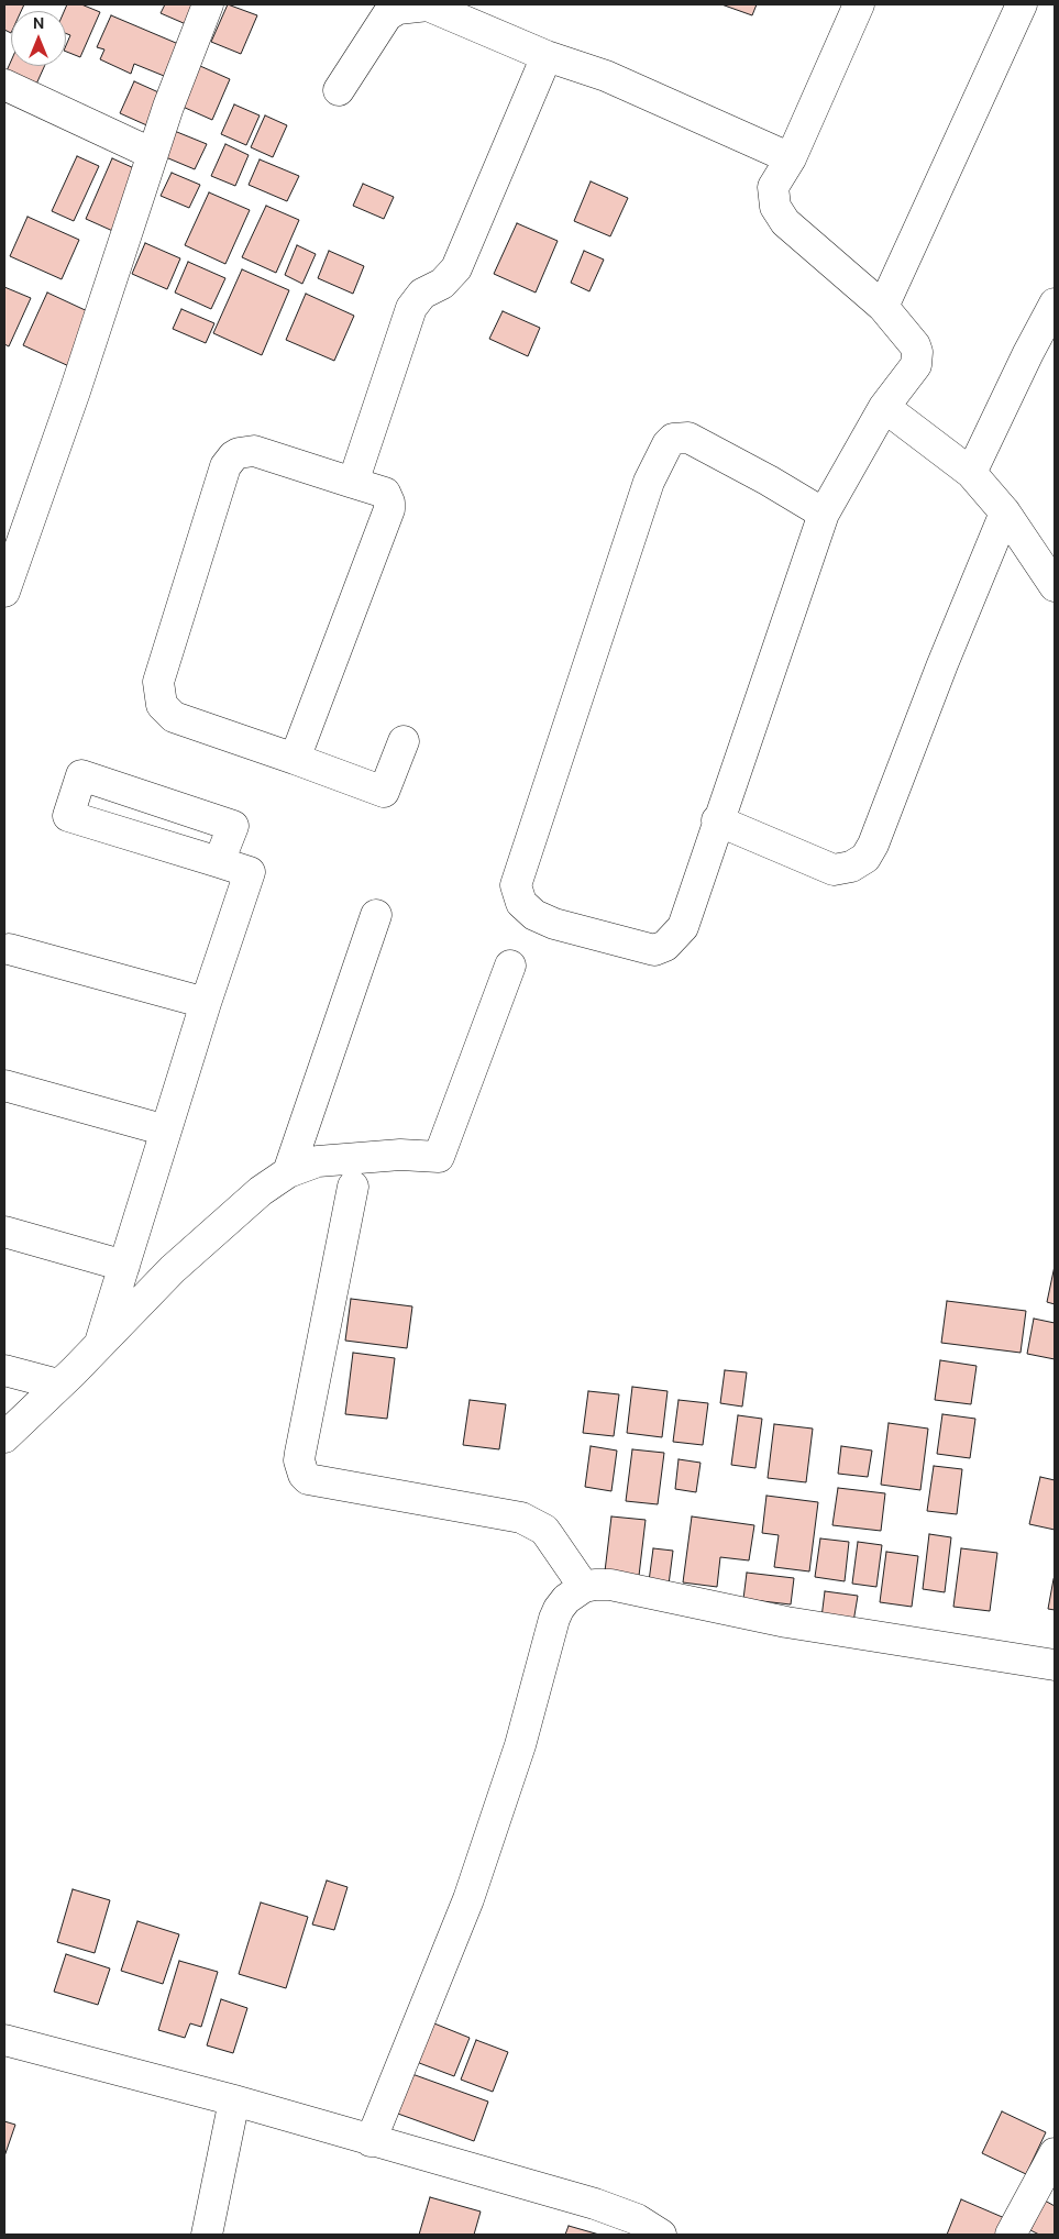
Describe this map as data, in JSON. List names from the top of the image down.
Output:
{
  "north": "top"
}
